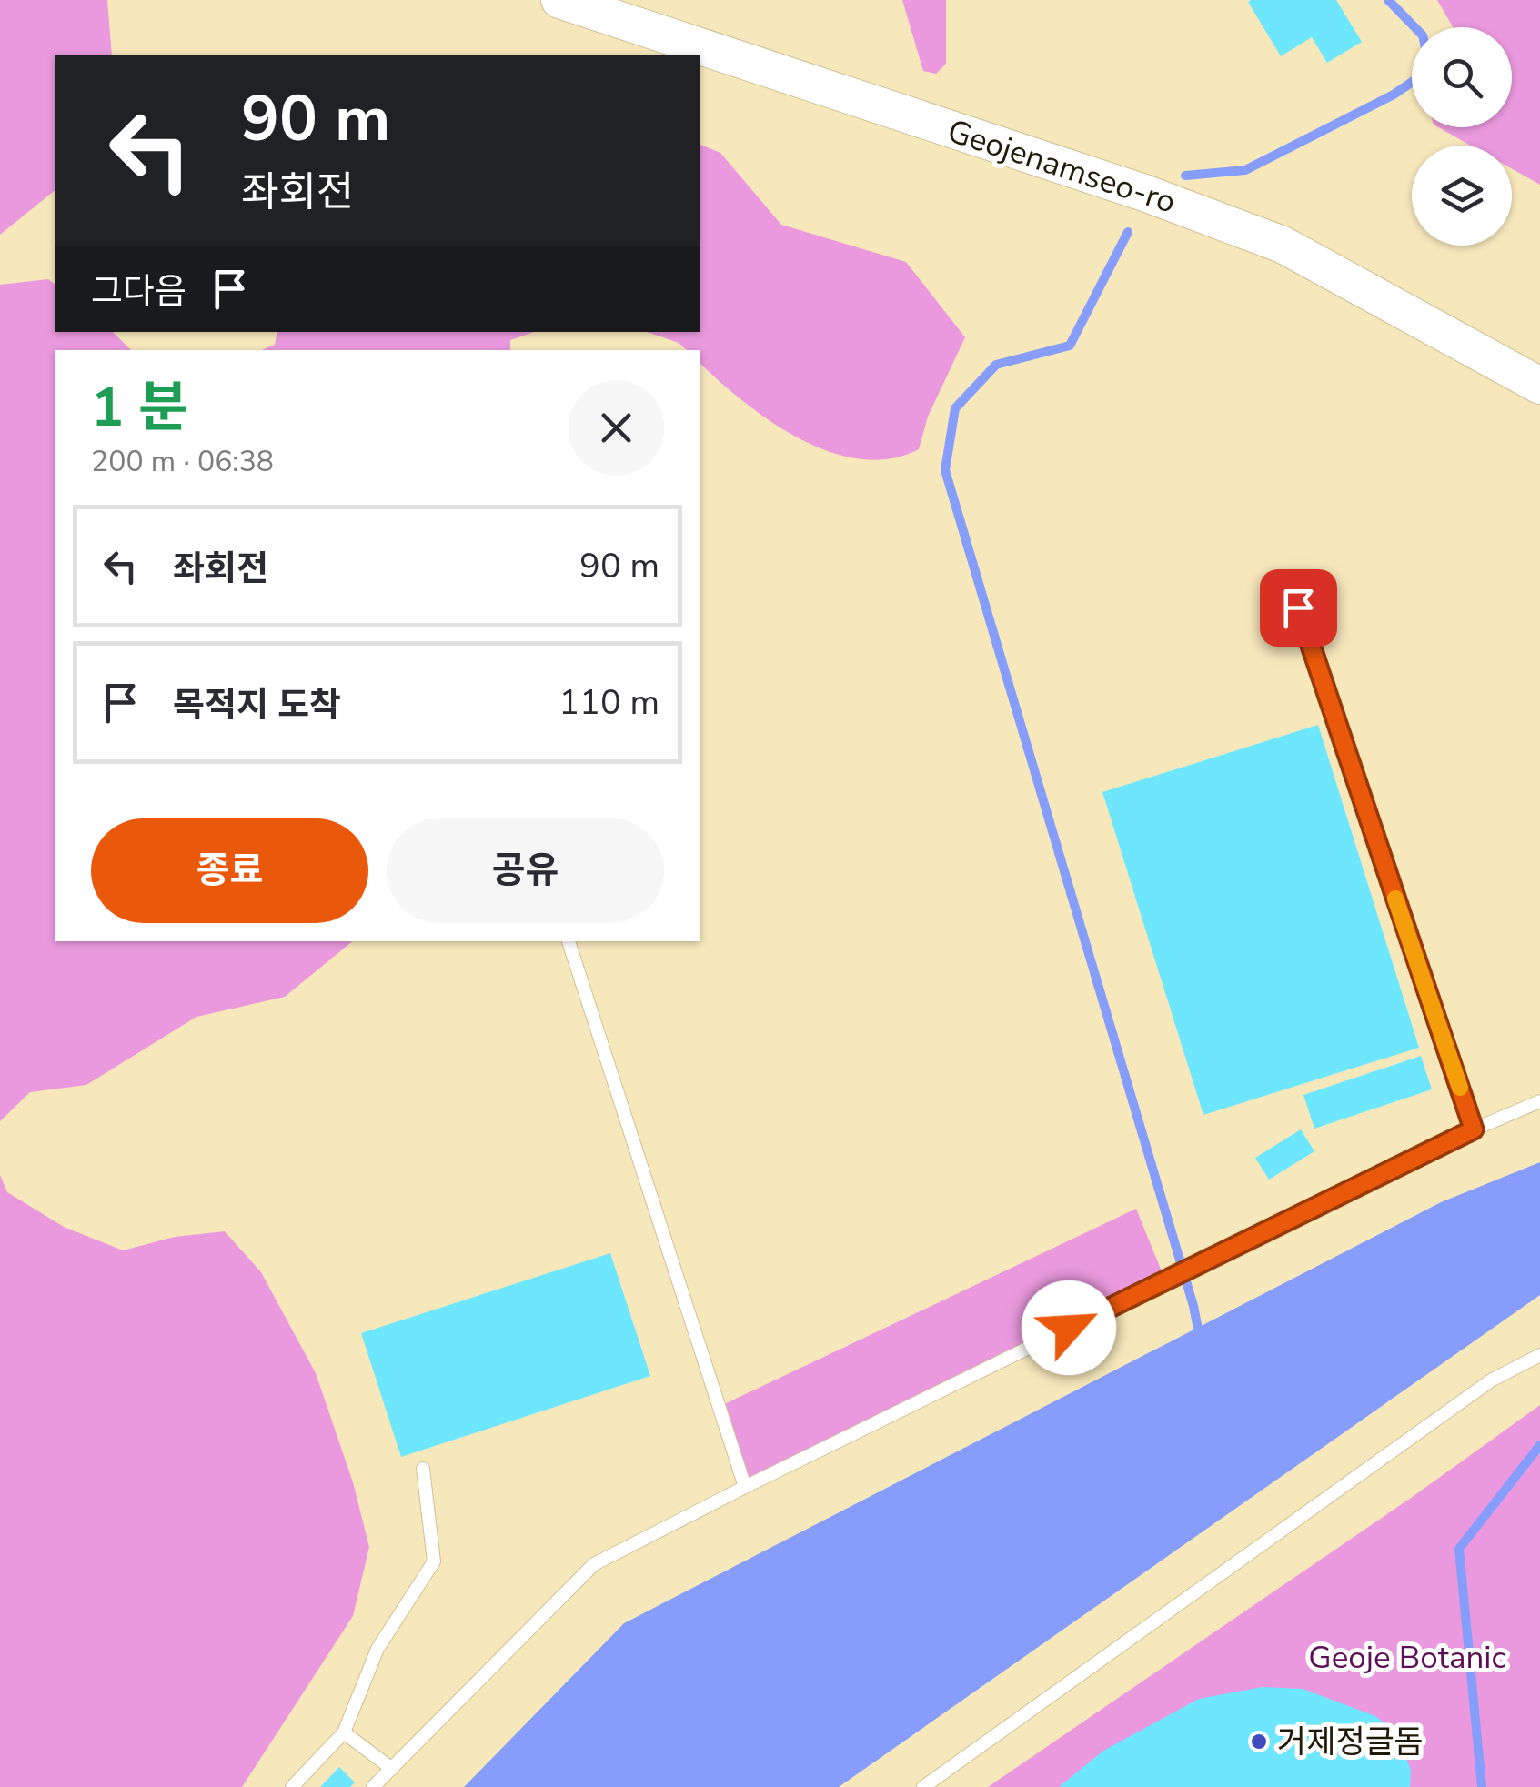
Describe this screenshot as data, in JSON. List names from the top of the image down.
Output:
{
  "streets": {
    "main road": ["Geojenamseo-ro"]
  },
  "parks": ["Geoje Botanic"],
  "places": ["거제정글돔"],
  "page": {
    "turn": ["90 m", "좌회전"],
    "then": "그다음",
    "heading": ["1 분", "200 m · 06:38"],
    "list": [
      {
        "name": "좌회전",
        "value": "90 m"
      },
      {
        "name": "목적지 도착",
        "value": "110 m"
      }
    ],
    "buttons": ["종료", "공유"]
  }
}
